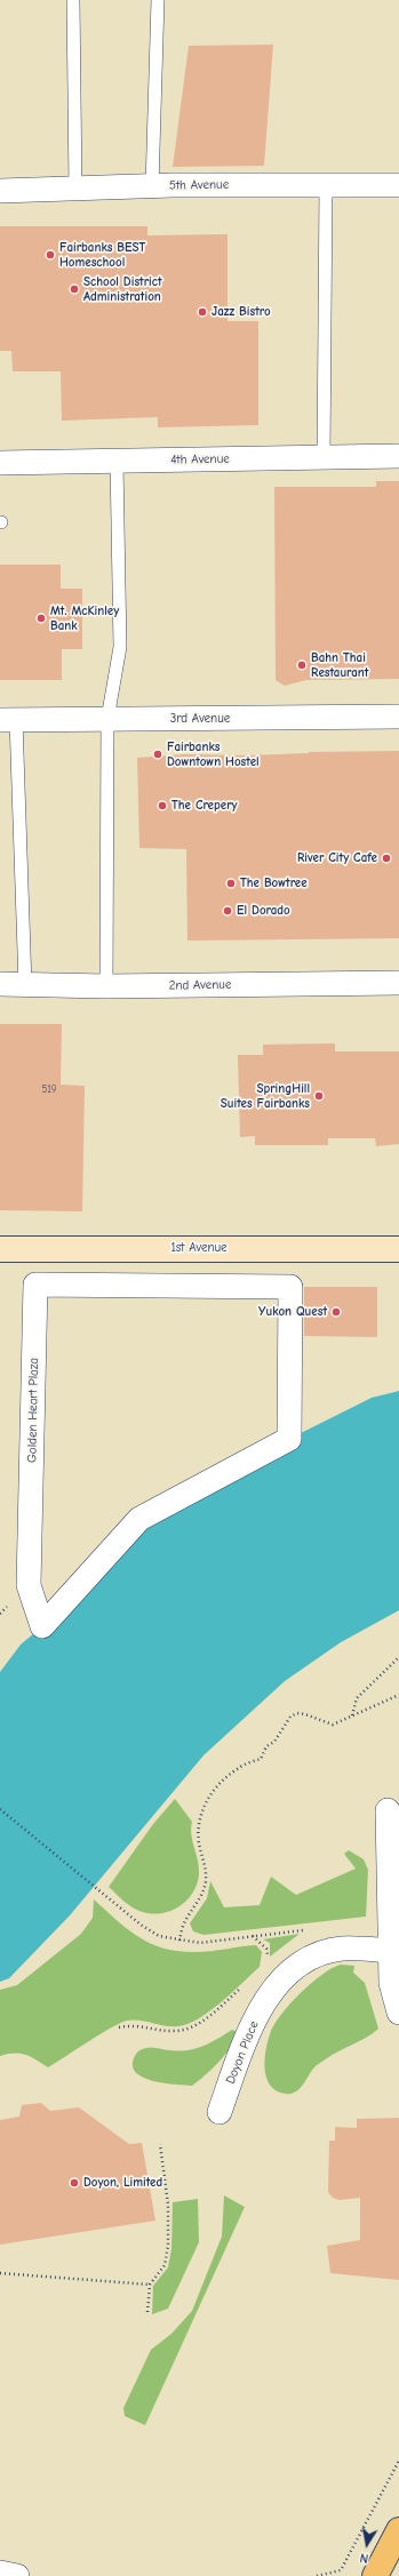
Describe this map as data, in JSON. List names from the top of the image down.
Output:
{
  "streets": {
    "main road": ["1st Avenue"],
    "street": [
      "5th Avenue",
      "4th Avenue",
      "3rd Avenue",
      "2nd Avenue",
      "Golden Heart Plaza",
      "Doyon Place"
    ]
  },
  "places": [
    "Fairbanks BEST Homeschool",
    "School District Administration",
    "Jazz Bistro",
    "Mt. McKinley Bank",
    "Bahn Thai Restaurant",
    "Fairbanks Downtown Hostel",
    "The Crepery",
    "River City Cafe",
    "The Bowtree",
    "El Dorado",
    "SpringHill Suites Fairbanks",
    "Yukon Quest",
    "Doyon, Limited"
  ],
  "house_numbers": ["519"],
  "north": "bottom"
}
